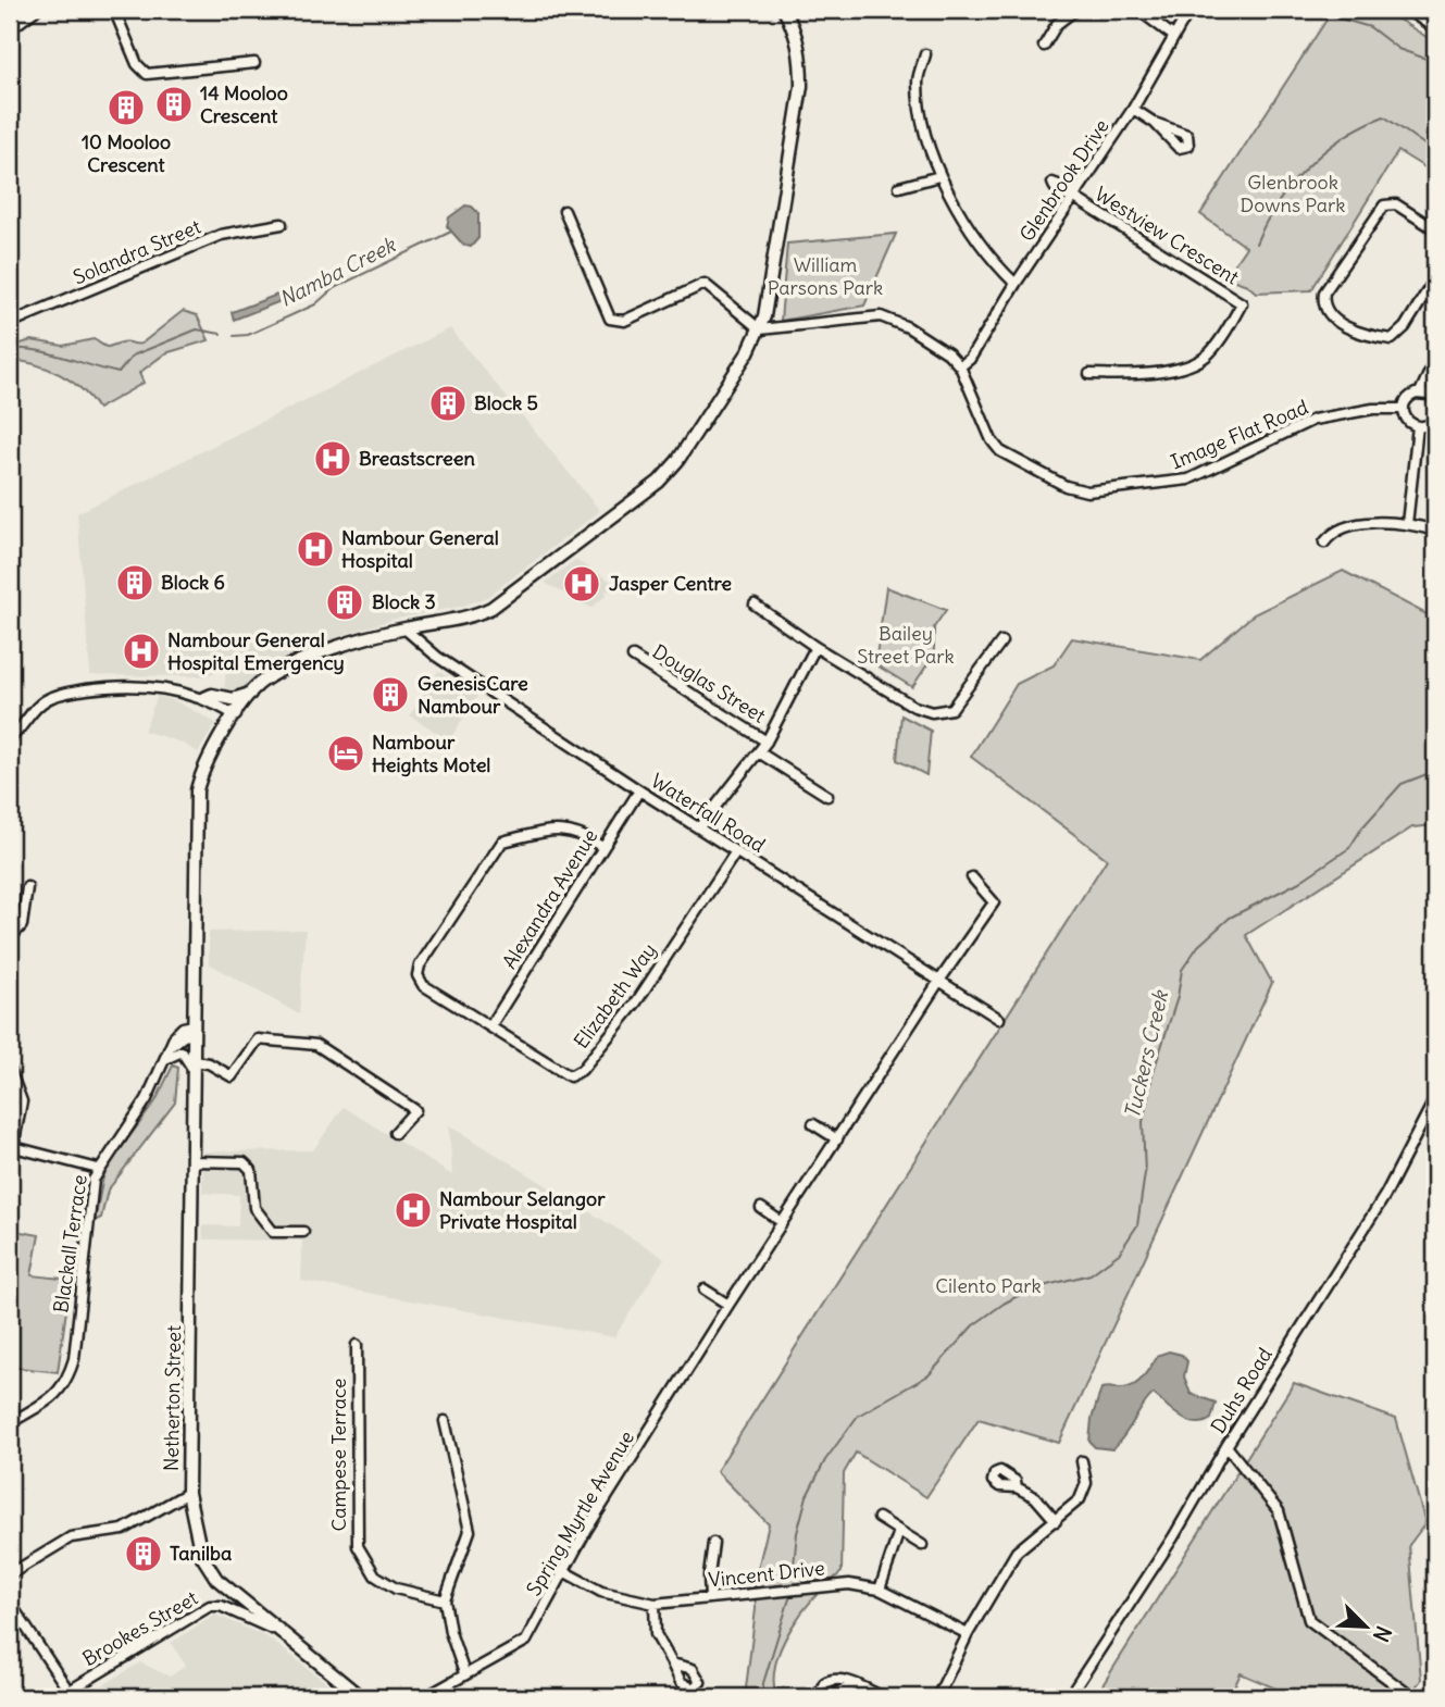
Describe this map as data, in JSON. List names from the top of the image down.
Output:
{
  "streets": {
    "main road": ["Netherton Street"],
    "street": [
      "Glenbrook Drive",
      "Westview Crescent",
      "Solandra Street",
      "Image Flat Road",
      "Douglas Street",
      "Waterfall Road",
      "Alexandra Avenue",
      "Elizabeth Way",
      "Blackall Terrace",
      "Duhs Road",
      "Campese Terrace",
      "Spring Myrtle Avenue",
      "Vincent Drive",
      "Brookes Street"
    ]
  },
  "crossings": [
    ["Glenbrook Drive", "Westview Crescent"],
    ["Glenbrook Drive", "Image Flat Road"],
    ["Waterfall Road", "Alexandra Avenue"],
    ["Waterfall Road", "Elizabeth Way"],
    ["Waterfall Road", "Spring Myrtle Avenue"],
    ["Alexandra Avenue", "Elizabeth Way"],
    ["Blackall Terrace", "Netherton Street"],
    ["Netherton Street", "Brookes Street"],
    ["Spring Myrtle Avenue", "Vincent Drive"]
  ],
  "water": ["Namba Creek", "Tuckers Creek"],
  "parks": [
    "Glenbrook Downs Park",
    "William Parsons Park",
    "Bailey Street Park",
    "Cilento Park"
  ],
  "places": {
    "building": [
      "14 Mooloo Crescent",
      "10 Mooloo Crescent",
      "Block 5",
      "Block 6",
      "Block 3",
      "GenesisCare Nambour",
      "Tanilba"
    ],
    "hospital": [
      "Breastscreen",
      "Nambour General Hospital",
      "Jasper Centre",
      "Nambour General Hospital Emergency",
      "Nambour Selangor Private Hospital"
    ],
    "hotel": ["Nambour Heights Motel"]
  },
  "north": "bottom right"
}
